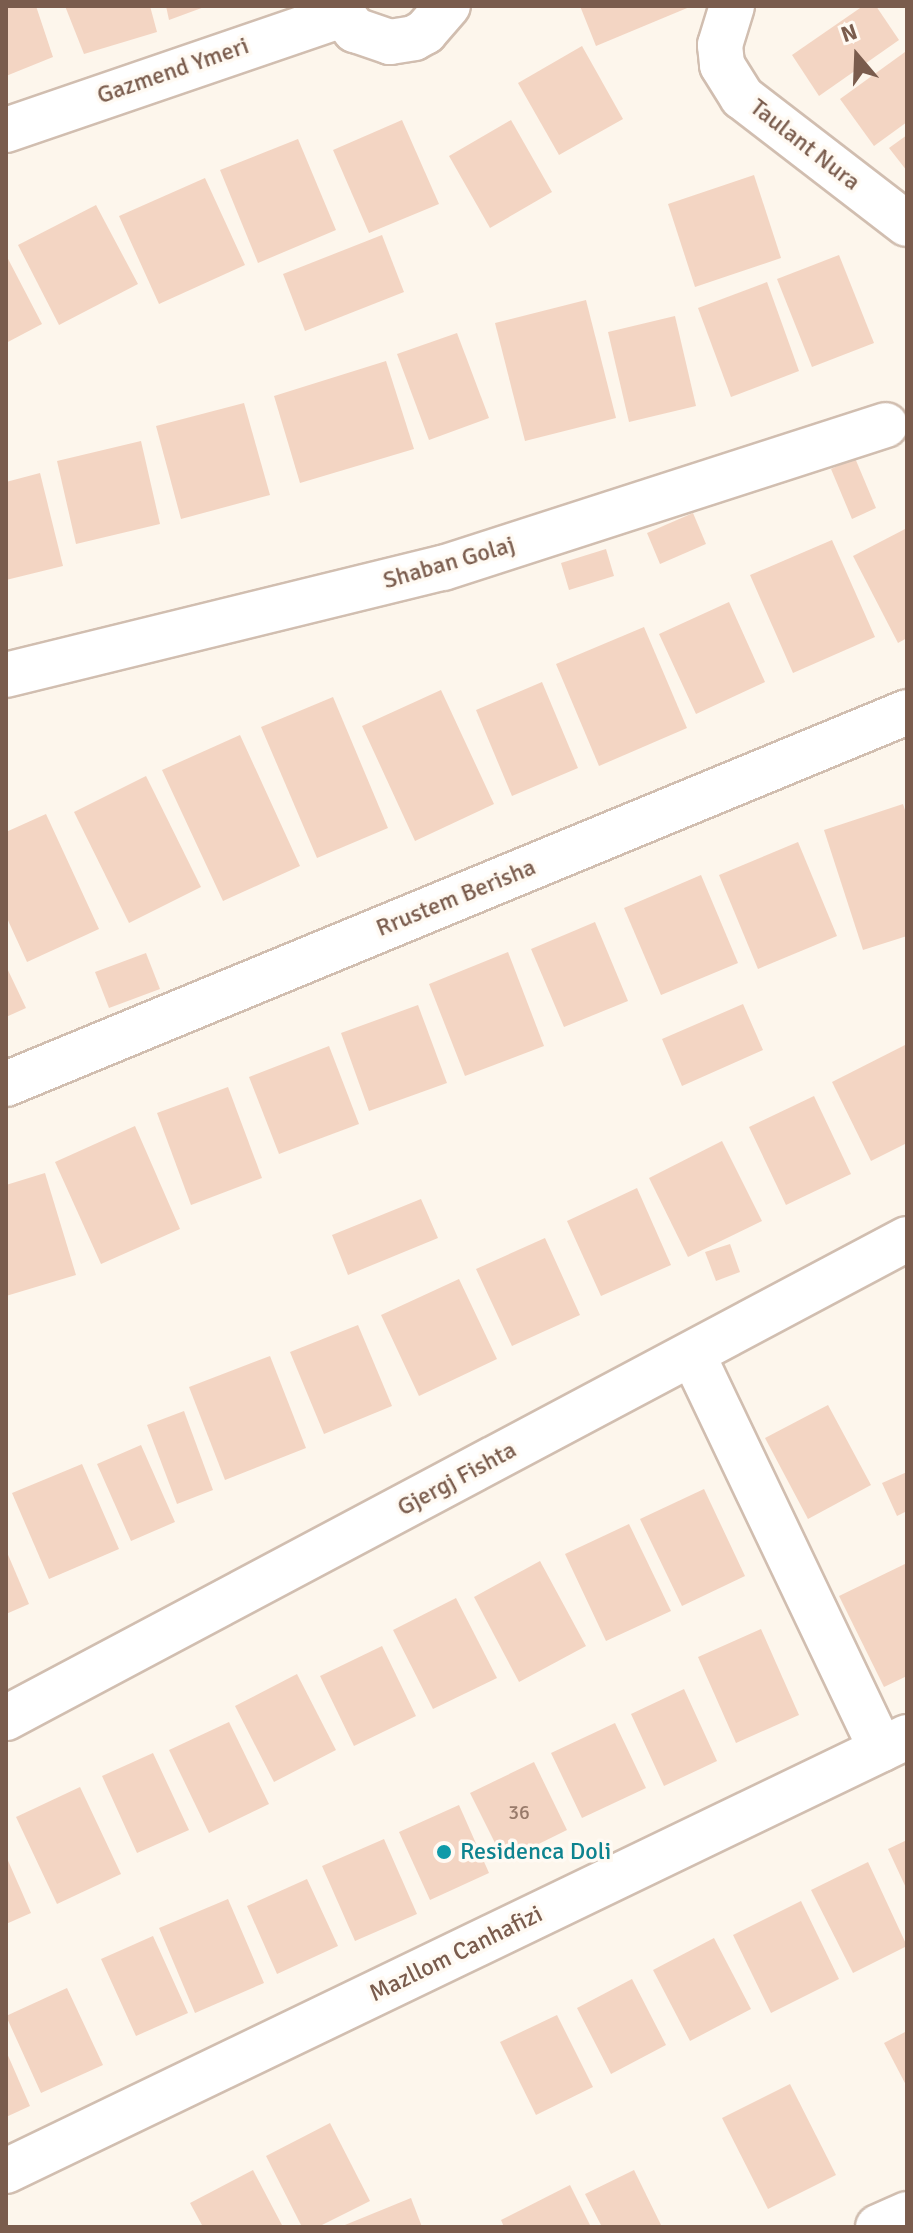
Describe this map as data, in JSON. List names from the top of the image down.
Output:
{
  "streets": {
    "street": [
      "Gazmend Ymeri",
      "Taulant Nura",
      "Shaban Golaj",
      "Rrustem Berisha",
      "Gjergj Fishta",
      "Mazllom Canhafizi"
    ]
  },
  "places": ["Residenca Doli"],
  "house_numbers": ["36"],
  "north": "top"
}
